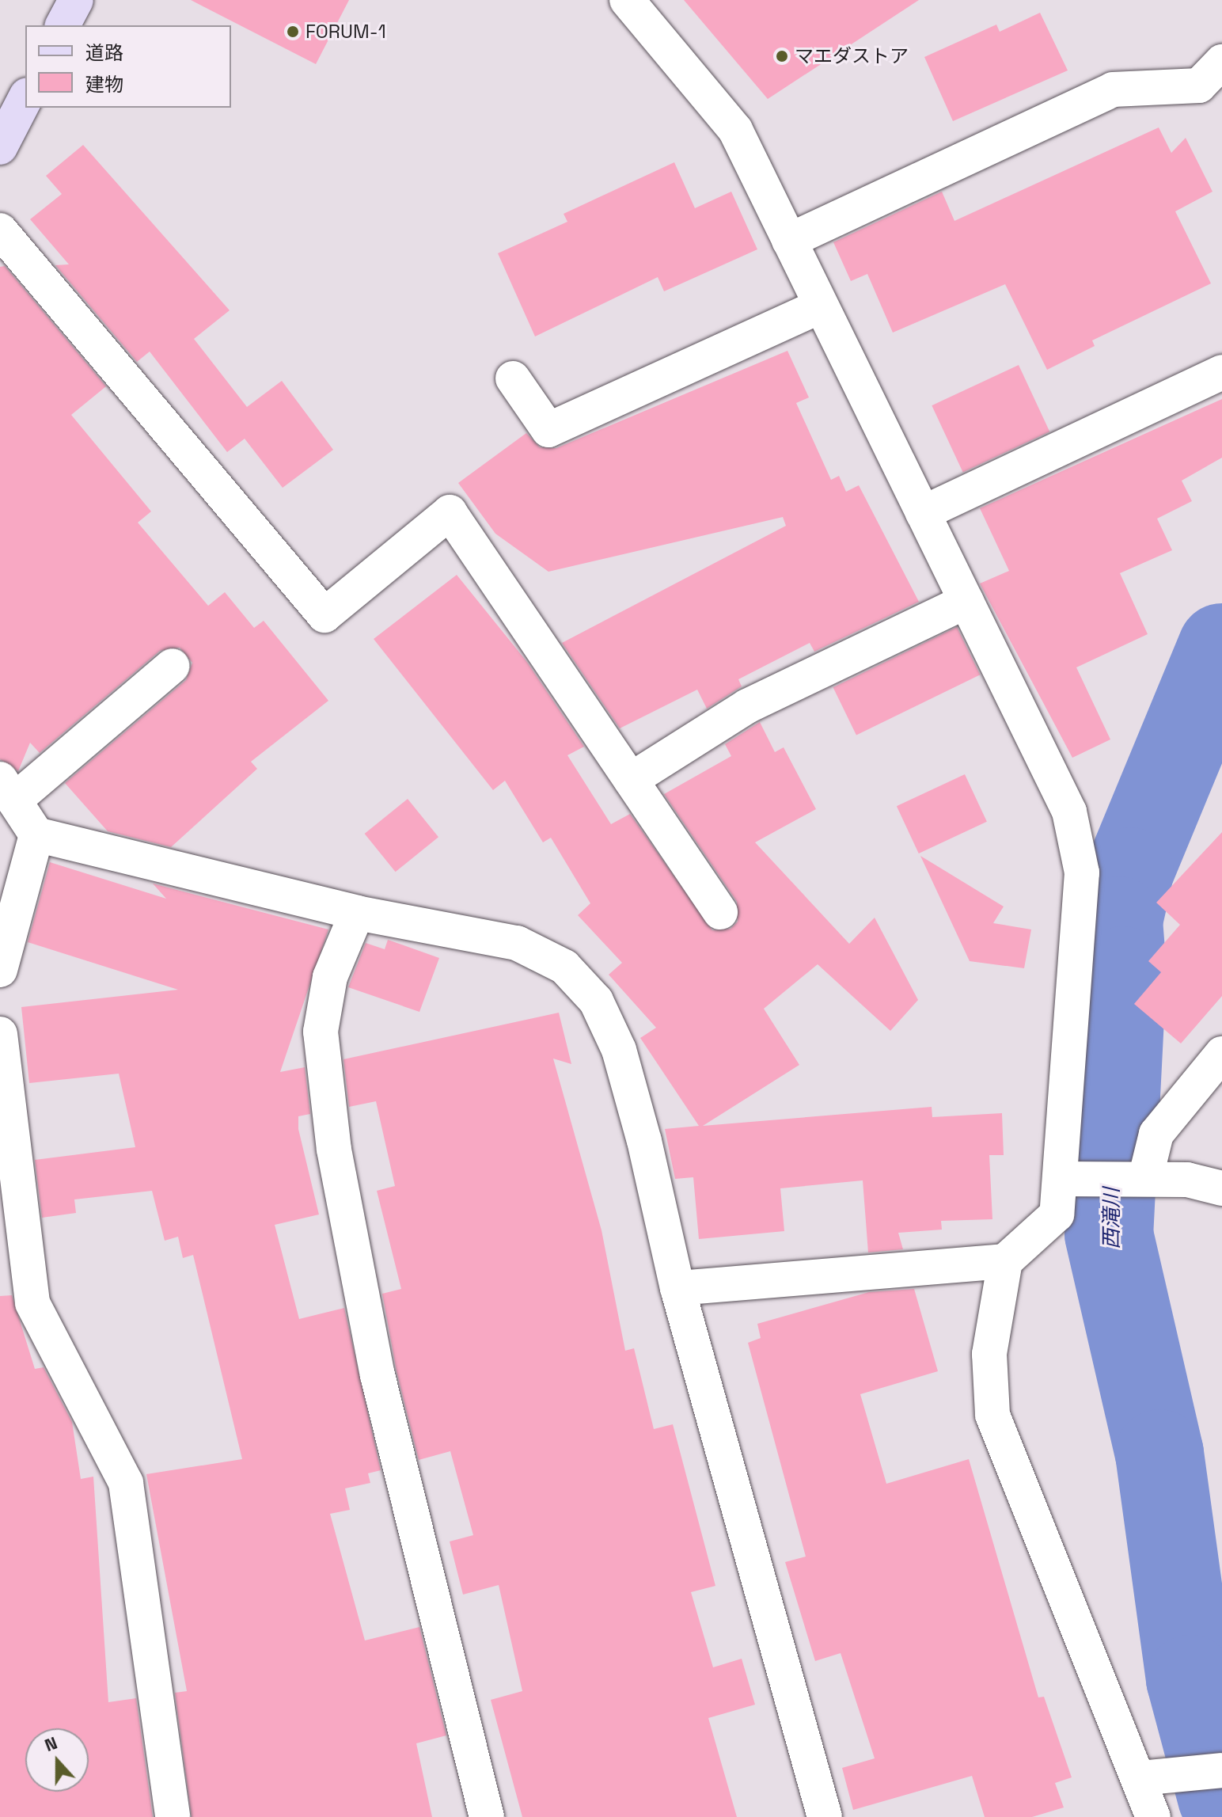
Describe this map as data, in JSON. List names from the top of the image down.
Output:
{
  "water": ["西滝川"],
  "places": ["FORUM-1", "マエダストア"],
  "legend": ["道路", "建物"],
  "north": "top"
}
